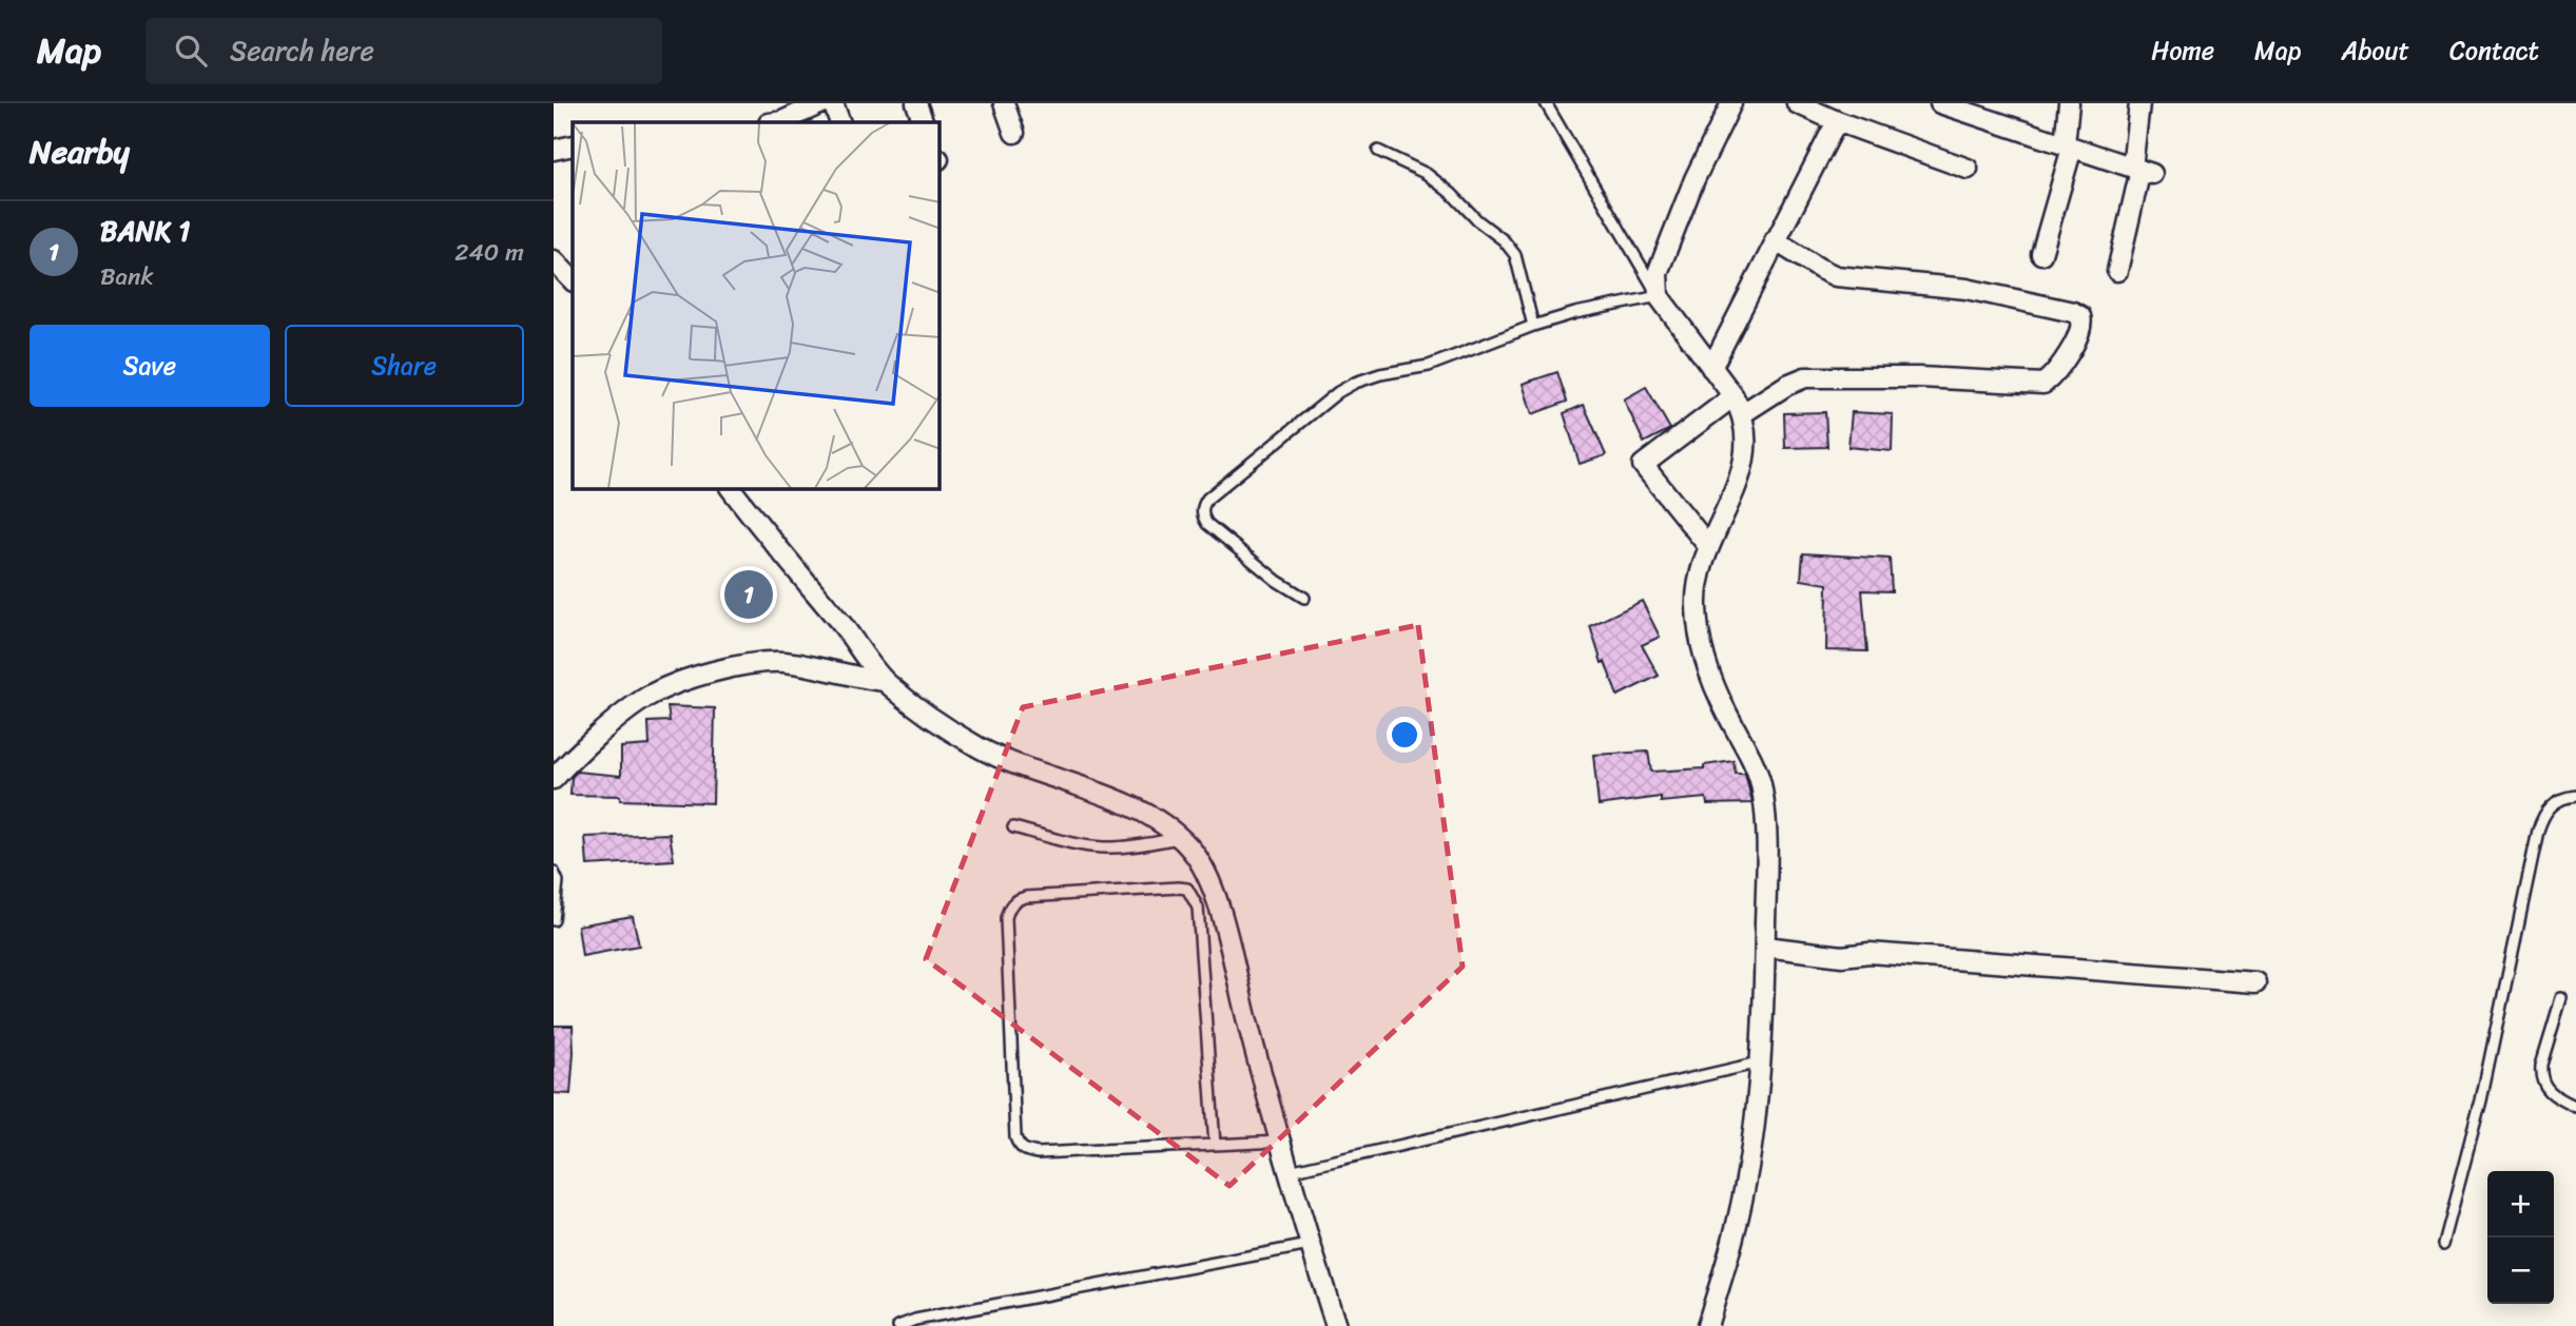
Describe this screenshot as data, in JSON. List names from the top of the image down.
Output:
{
  "page": {
    "header": "Map",
    "search": "Search here",
    "nav": [
      "Home",
      "Map",
      "About",
      "Contact"
    ],
    "heading": "Nearby",
    "list": [
      {
        "mark": "1",
        "name": "BANK 1",
        "note": "Bank",
        "value": "240 m"
      }
    ],
    "buttons": ["Save", "Share"],
    "pins": "1",
    "map_buttons": ["+", "−"]
  }
}
